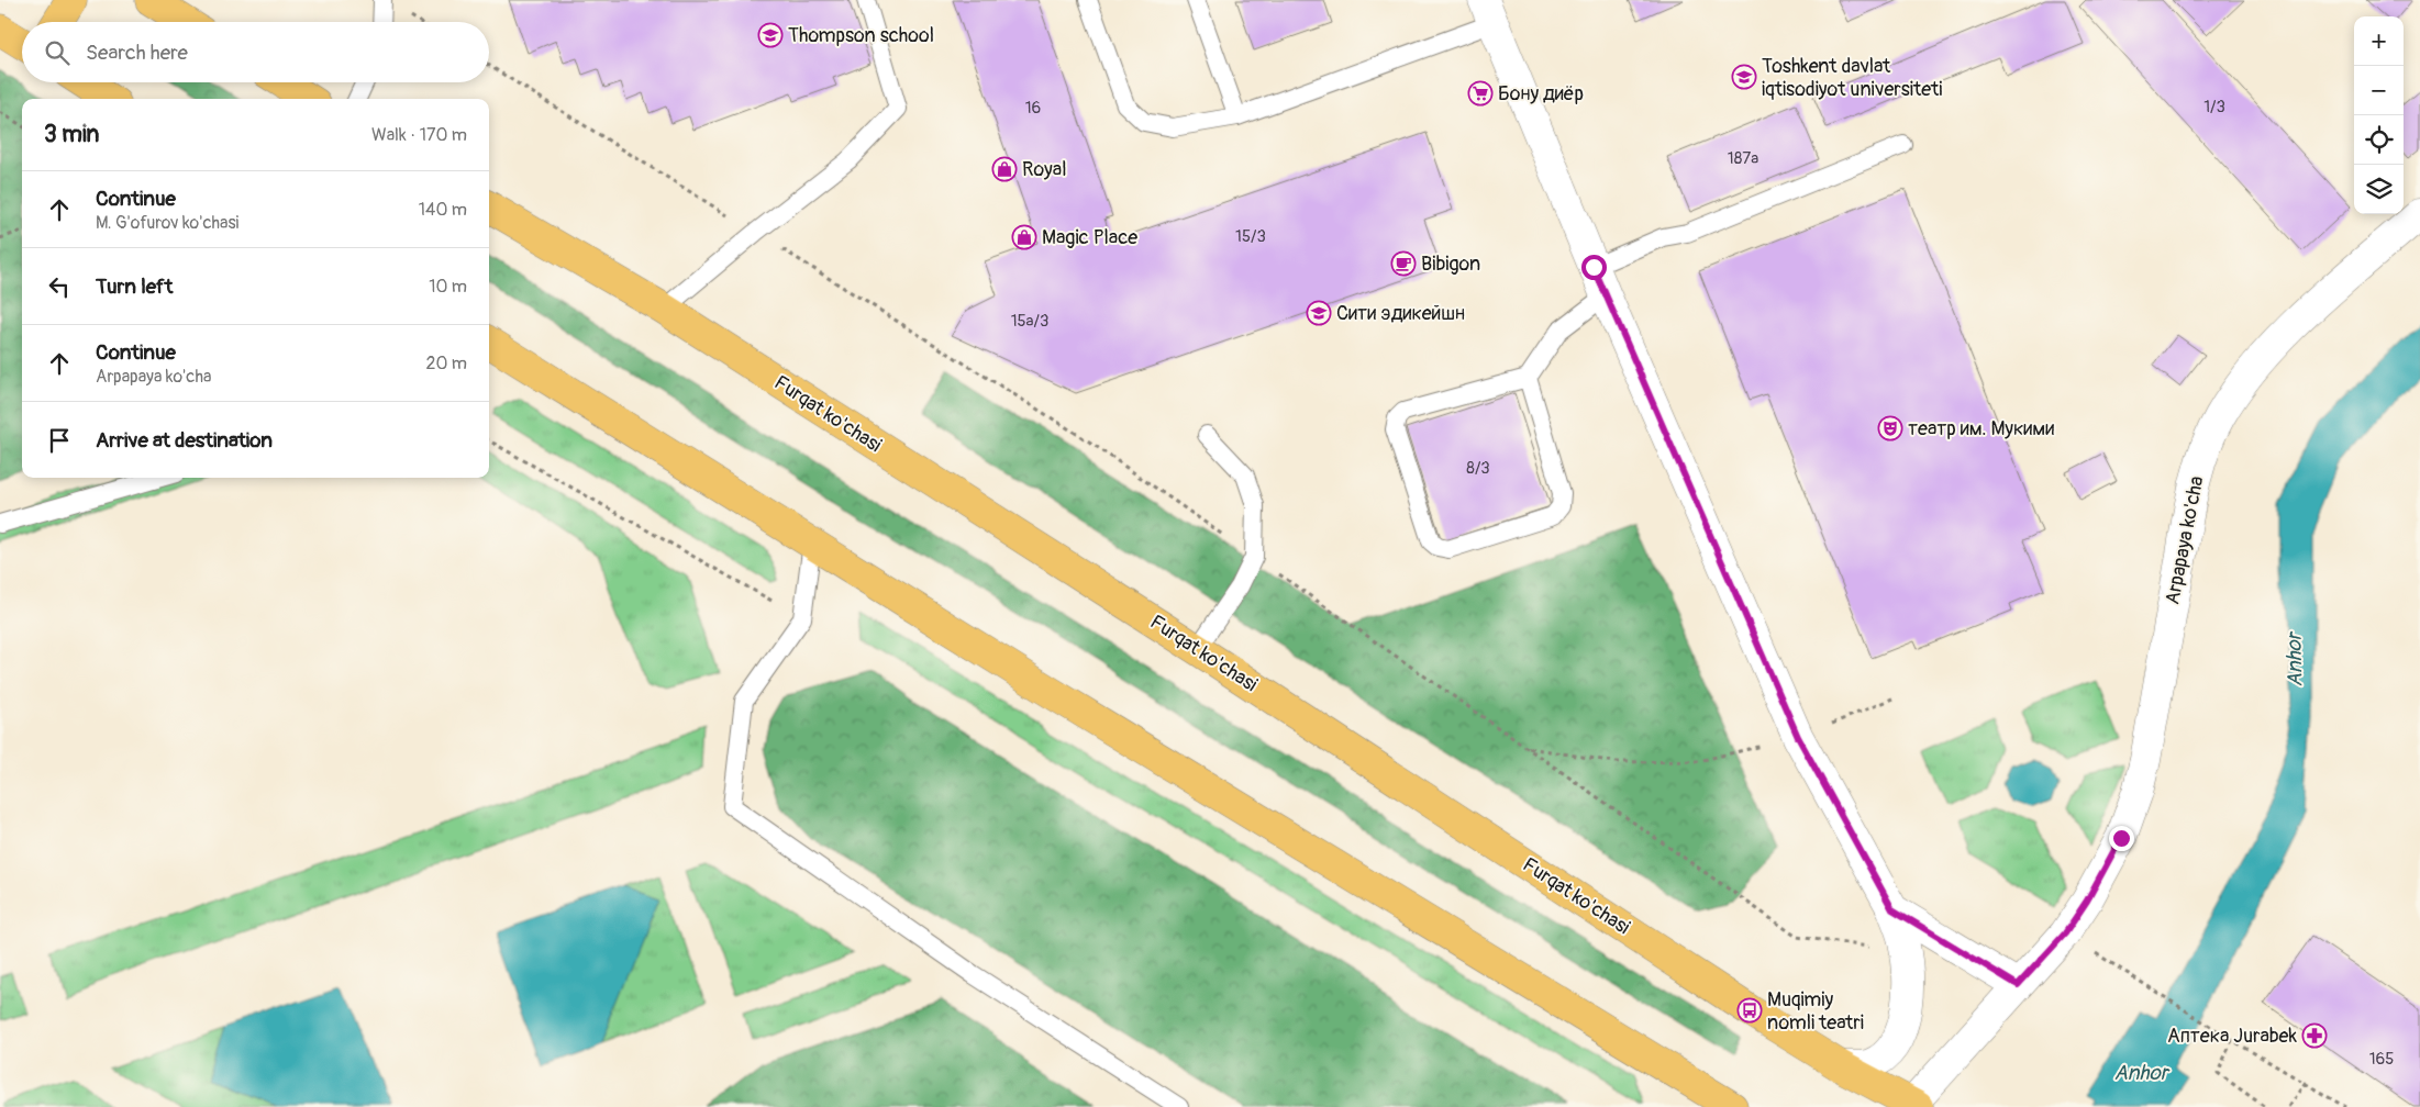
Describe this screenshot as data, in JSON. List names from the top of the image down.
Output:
{
  "streets": {
    "main road": ["Furqat ko'chasi"],
    "street": ["Arpapaya ko'cha"]
  },
  "crossings": [
    ["Furqat ko'chasi", "Arpapaya ko'cha"]
  ],
  "water": ["Anhor"],
  "places": {
    "school or university": ["Thompson school", "Toshkent davlat iqtisodiyot universiteti", "Сити эдикейшн"],
    "supermarket": ["Бону диёр"],
    "shop": ["Royal", "Magic Place"],
    "cafe": ["Bibigon"],
    "theatre": ["театр им. Мукими"],
    "bus stop": ["Muqimiy nomli teatri"],
    "pharmacy": ["Аптека Jurabek"]
  },
  "house_numbers": [
    "1/3",
    "16",
    "187a",
    "15/3",
    "15a/3",
    "8/3",
    "165"
  ],
  "page": {
    "map_buttons": ["+", "−"],
    "search": "Search here",
    "heading": ["3 min", "Walk · 170 m"],
    "list": [
      ["Continue", "M. G'ofurov ko'chasi", "140 m"],
      ["Turn left", "10 m"],
      ["Continue", "Arpapaya ko'cha", "20 m"],
      "Arrive at destination"
    ]
  }
}
